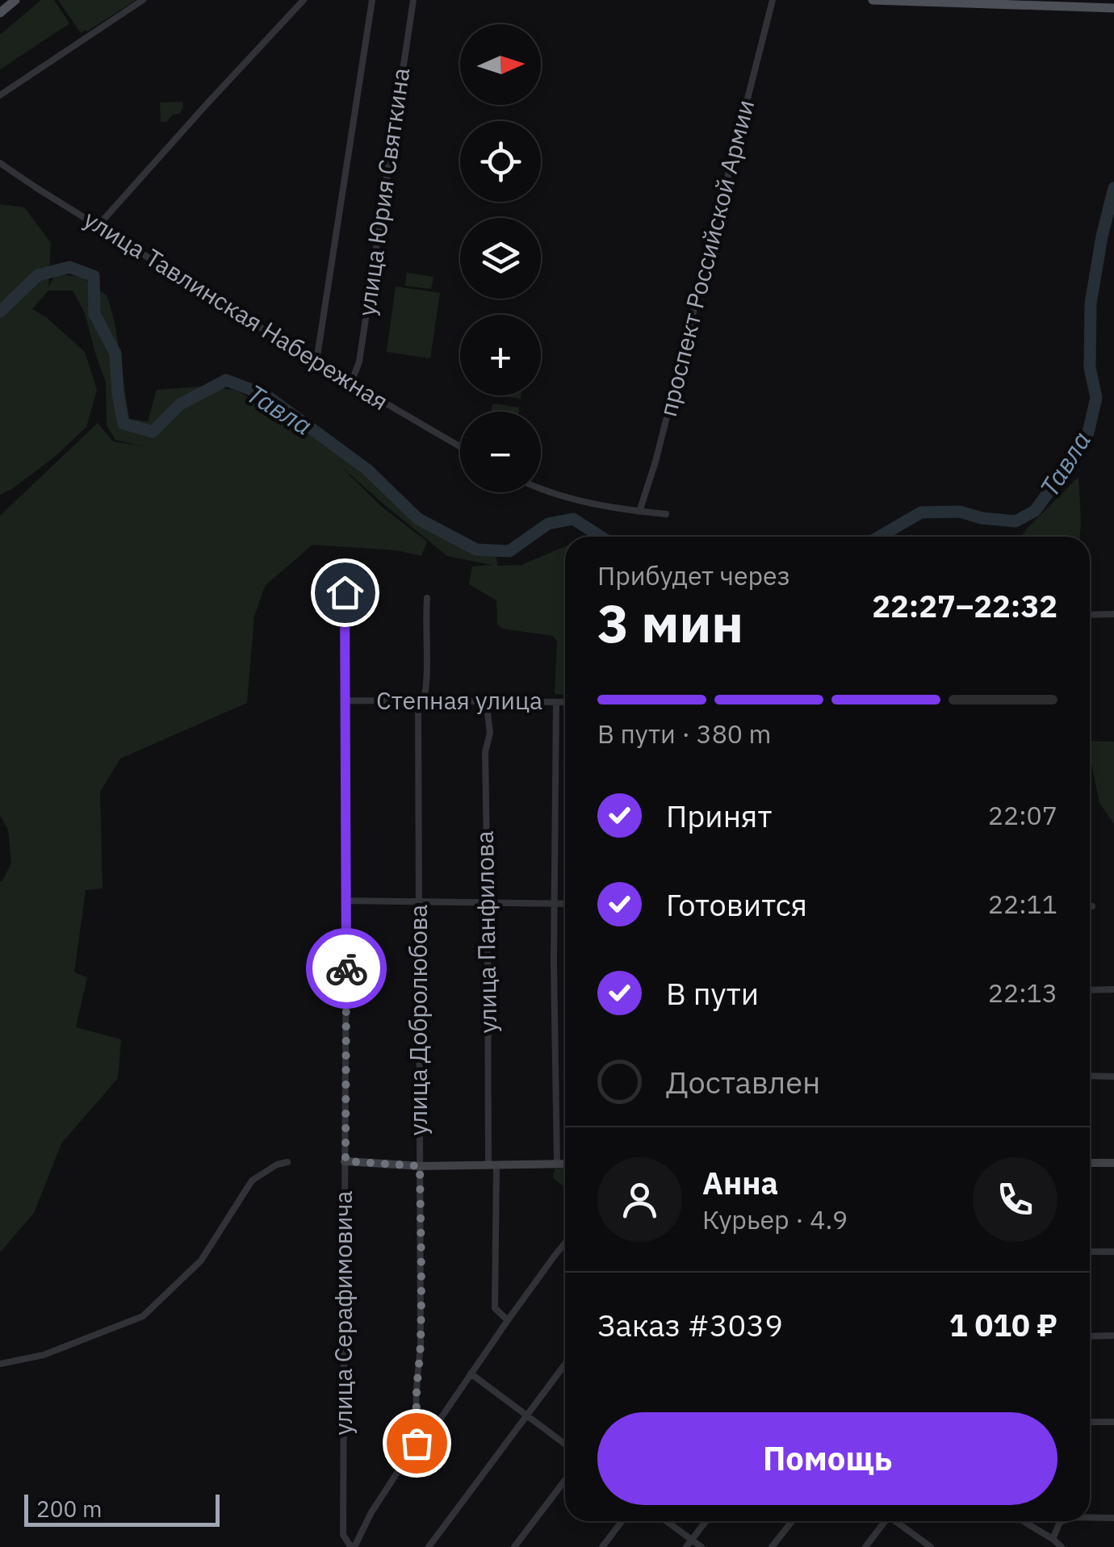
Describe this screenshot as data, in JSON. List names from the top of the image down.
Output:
{
  "streets": {
    "street": [
      "улица Юрия Святкина",
      "проспект Российской Армии",
      "улица Тавлинская Набережная",
      "Степная улица",
      "улица Панфилова",
      "улица Добролюбова",
      "улица Серафимовича"
    ]
  },
  "crossings": [
    ["улица Юрия Святкина", "улица Тавлинская Набережная"],
    ["Степная улица", "улица Панфилова"],
    ["Степная улица", "улица Добролюбова"],
    ["Степная улица", "улица Серафимовича"]
  ],
  "water": ["Тавла"],
  "scale_bar": "200 m",
  "north": "right",
  "page": {
    "map_buttons": ["+", "−"],
    "heading": ["3 мин", "Прибудет через", "22:27–22:32"],
    "panel": [
      "Анна",
      "Курьер · 4.9",
      "Заказ #3039",
      "1 010 ₽"
    ],
    "bar": "В пути · 380 m",
    "list": [
      ["Принят", "22:07"],
      ["Готовится", "22:11"],
      ["В пути", "22:13"],
      "Доставлен"
    ],
    "buttons": "Помощь",
    "scale": "200 m"
  }
}
